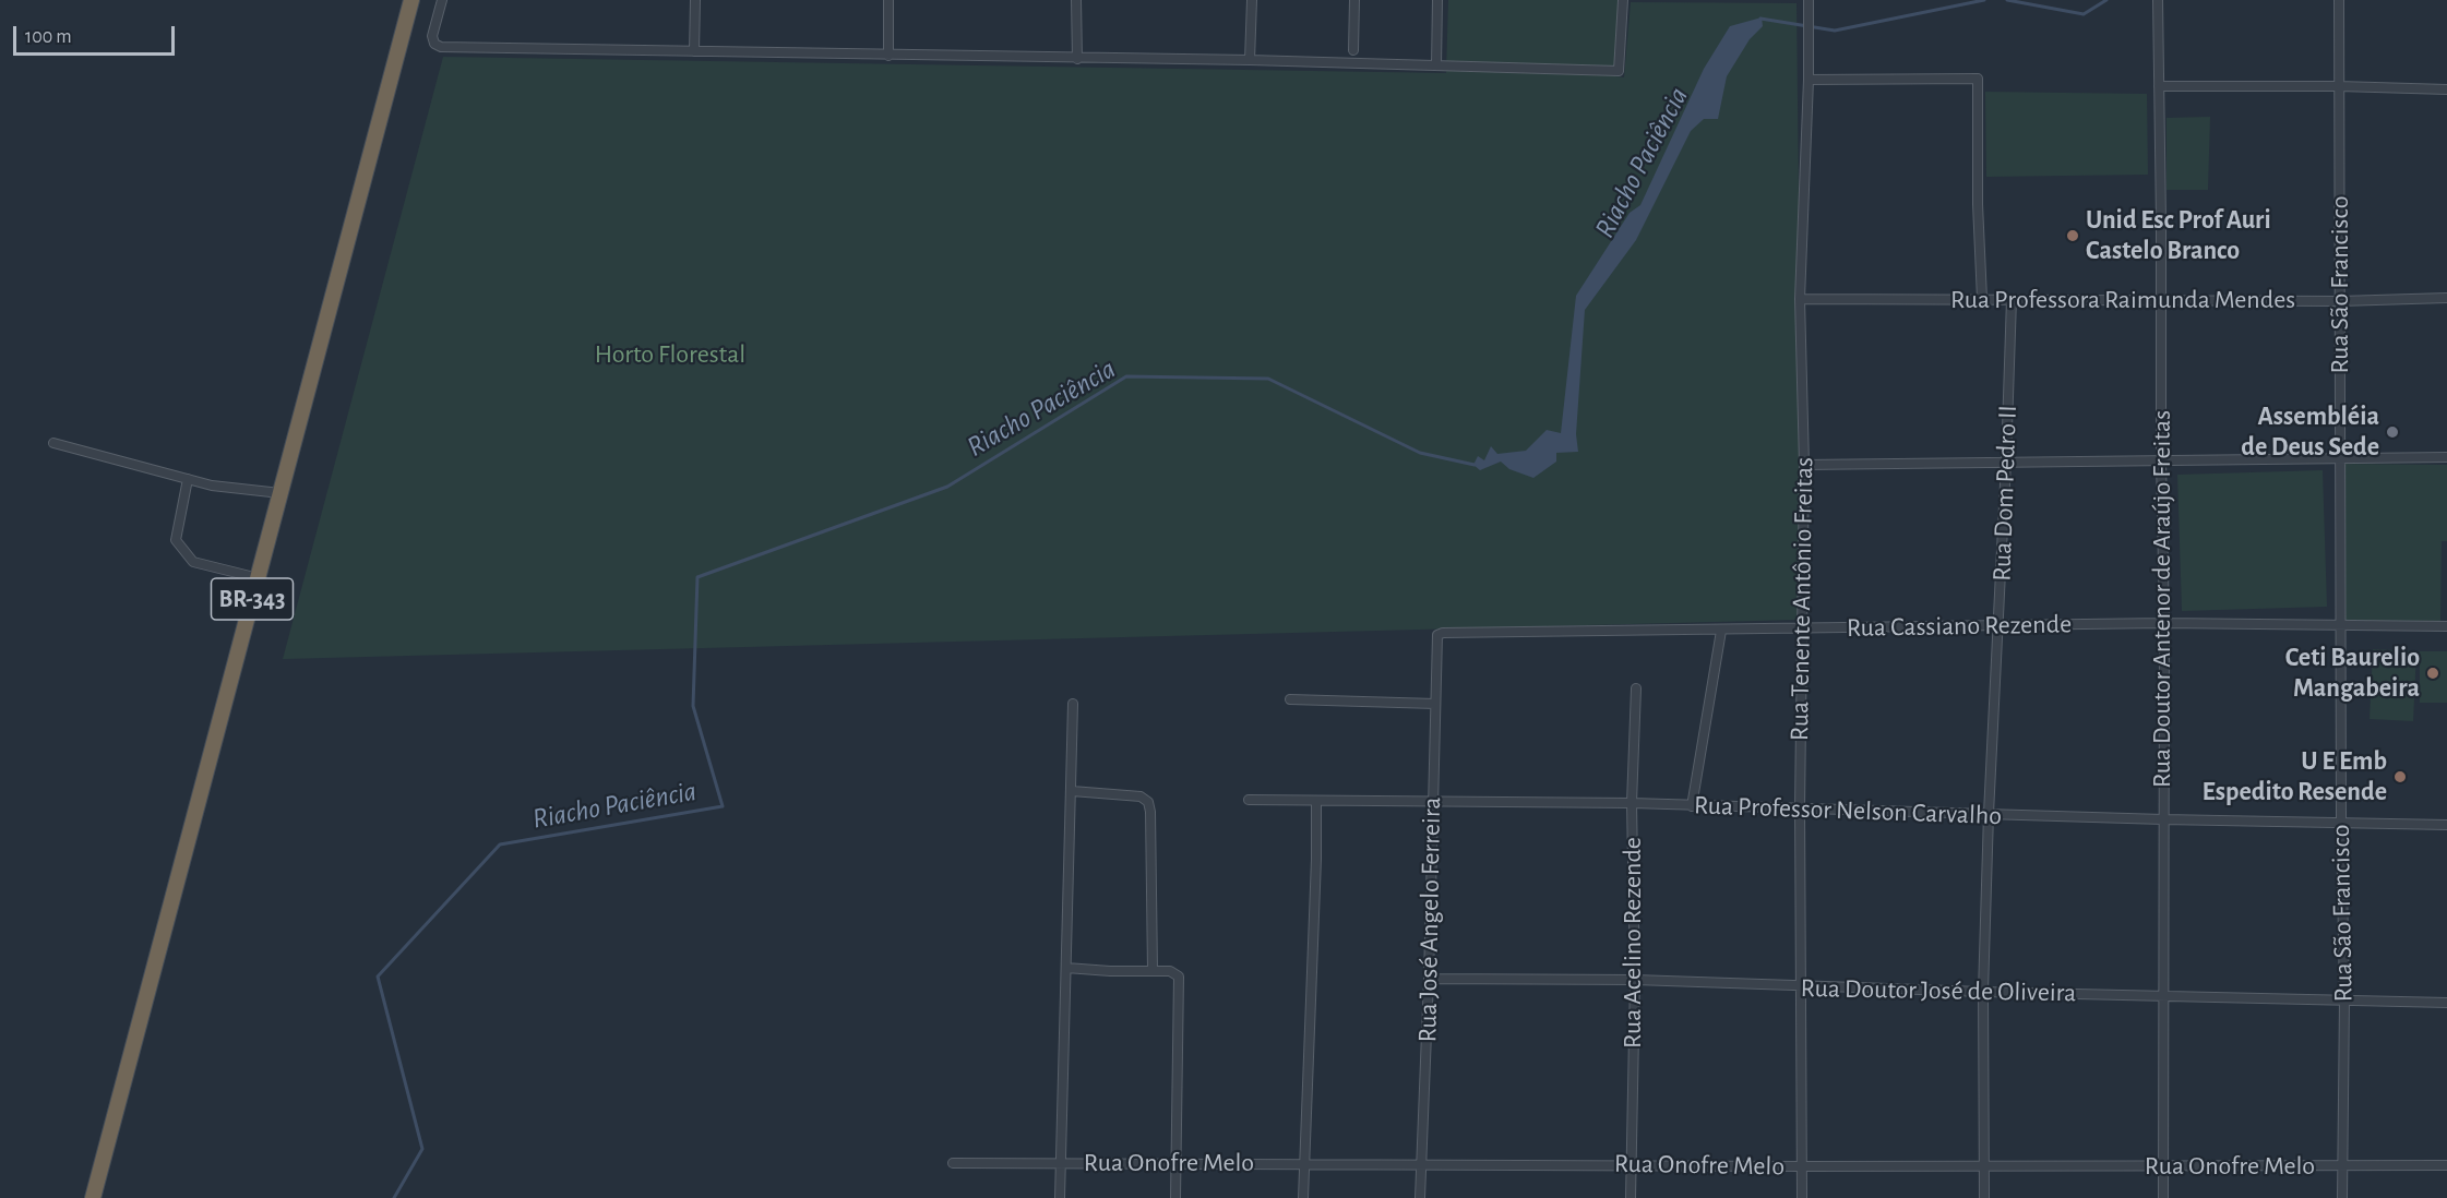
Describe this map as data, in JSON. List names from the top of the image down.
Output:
{
  "streets": {
    "highway": ["BR-343"],
    "street": [
      "Rua São Francisco",
      "Rua Professora Raimunda Mendes",
      "Rua Dom Pedro II",
      "Rua Tenente Antônio Freitas",
      "Rua Doutor Antenor de Araújo Freitas",
      "Rua Cassiano Rezende",
      "Rua Professor Nelson Carvalho",
      "Rua José Angelo Ferreira",
      "Rua Acelino Rezende",
      "Rua Doutor José de Oliveira",
      "Rua Onofre Melo"
    ]
  },
  "crossings": [
    ["Rua São Francisco", "Rua Professora Raimunda Mendes"],
    ["Rua São Francisco", "Rua Cassiano Rezende"],
    ["Rua São Francisco", "Rua Professor Nelson Carvalho"],
    ["Rua São Francisco", "Rua Doutor José de Oliveira"],
    ["Rua São Francisco", "Rua Onofre Melo"],
    ["Rua Professora Raimunda Mendes", "Rua Dom Pedro II"],
    ["Rua Professora Raimunda Mendes", "Rua Tenente Antônio Freitas"],
    ["Rua Professora Raimunda Mendes", "Rua Doutor Antenor de Araújo Freitas"],
    ["Rua Dom Pedro II", "Rua Cassiano Rezende"],
    ["Rua Dom Pedro II", "Rua Professor Nelson Carvalho"],
    ["Rua Dom Pedro II", "Rua Doutor José de Oliveira"],
    ["Rua Dom Pedro II", "Rua Onofre Melo"],
    ["Rua Tenente Antônio Freitas", "Rua Cassiano Rezende"],
    ["Rua Tenente Antônio Freitas", "Rua Professor Nelson Carvalho"],
    ["Rua Tenente Antônio Freitas", "Rua Doutor José de Oliveira"],
    ["Rua Tenente Antônio Freitas", "Rua Onofre Melo"],
    ["Rua Doutor Antenor de Araújo Freitas", "Rua Cassiano Rezende"],
    ["Rua Doutor Antenor de Araújo Freitas", "Rua Professor Nelson Carvalho"],
    ["Rua Doutor Antenor de Araújo Freitas", "Rua Doutor José de Oliveira"],
    ["Rua Doutor Antenor de Araújo Freitas", "Rua Onofre Melo"],
    ["Rua Cassiano Rezende", "Rua José Angelo Ferreira"],
    ["Rua Professor Nelson Carvalho", "Rua José Angelo Ferreira"],
    ["Rua Professor Nelson Carvalho", "Rua Acelino Rezende"],
    ["Rua José Angelo Ferreira", "Rua Doutor José de Oliveira"],
    ["Rua José Angelo Ferreira", "Rua Onofre Melo"],
    ["Rua Acelino Rezende", "Rua Doutor José de Oliveira"],
    ["Rua Acelino Rezende", "Rua Onofre Melo"]
  ],
  "water": ["Riacho Paciência"],
  "parks": ["Horto Florestal"],
  "places": [
    "Unid Esc Prof Auri Castelo Branco",
    "Assembléia de Deus Sede",
    "Ceti Baurelio Mangabeira",
    "U E Emb Espedito Resende"
  ],
  "scale_bar": "100 m"
}
